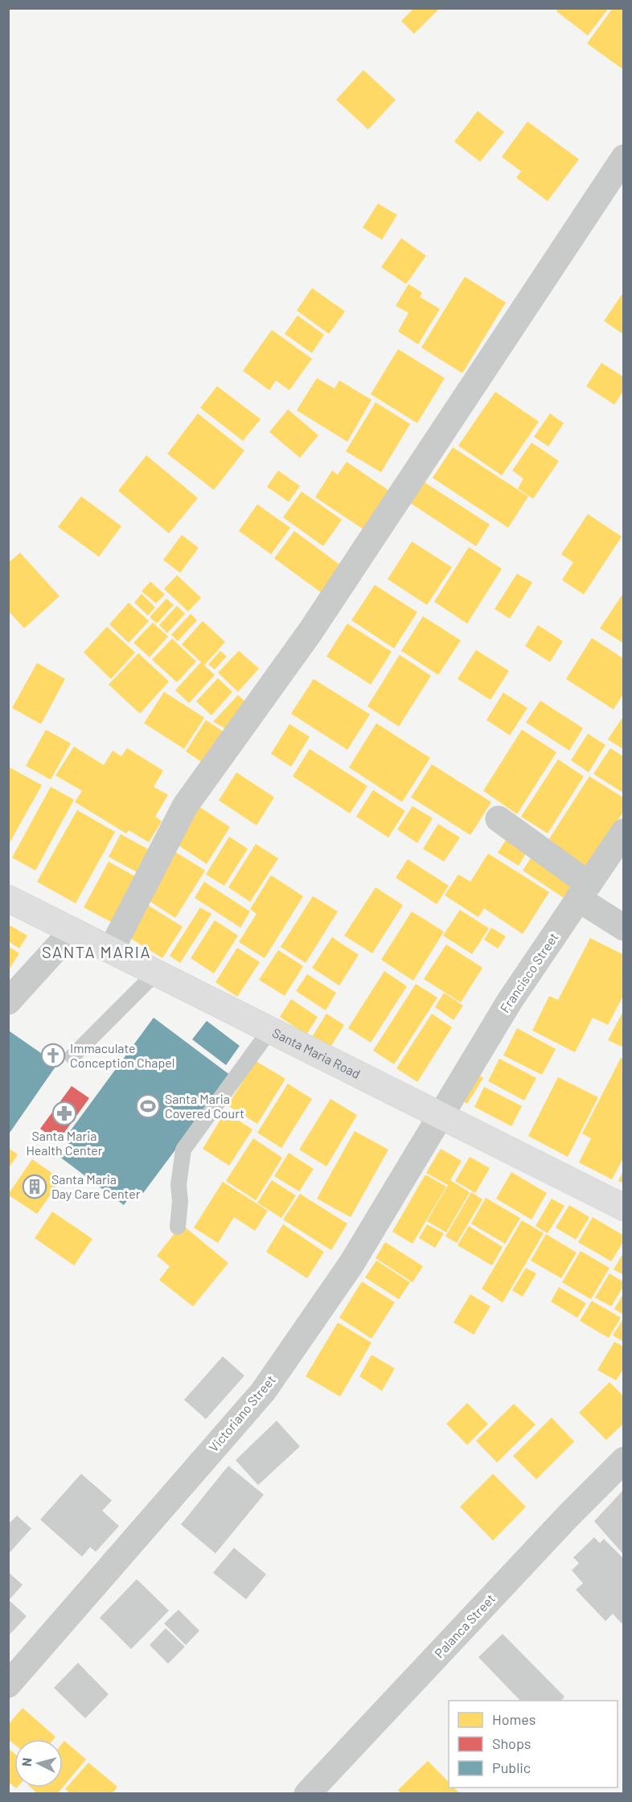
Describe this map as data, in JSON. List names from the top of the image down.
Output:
{
  "streets": {
    "main road": ["Santa Maria Road"],
    "street": ["Francisco Street", "Victoriano Street", "Palanca Street"]
  },
  "crossings": [
    ["Francisco Street", "Santa Maria Road"],
    ["Francisco Street", "Victoriano Street"],
    ["Santa Maria Road", "Victoriano Street"]
  ],
  "districts": ["SANTA MARIA"],
  "places": {
    "church": ["Immaculate Conception Chapel"],
    "sports": ["Santa Maria Covered Court"],
    "pharmacy": ["Santa Maria Health Center"],
    "building": ["Santa Maria Day Care Center"]
  },
  "legend": ["Homes", "Shops", "Public"],
  "north": "left"
}
